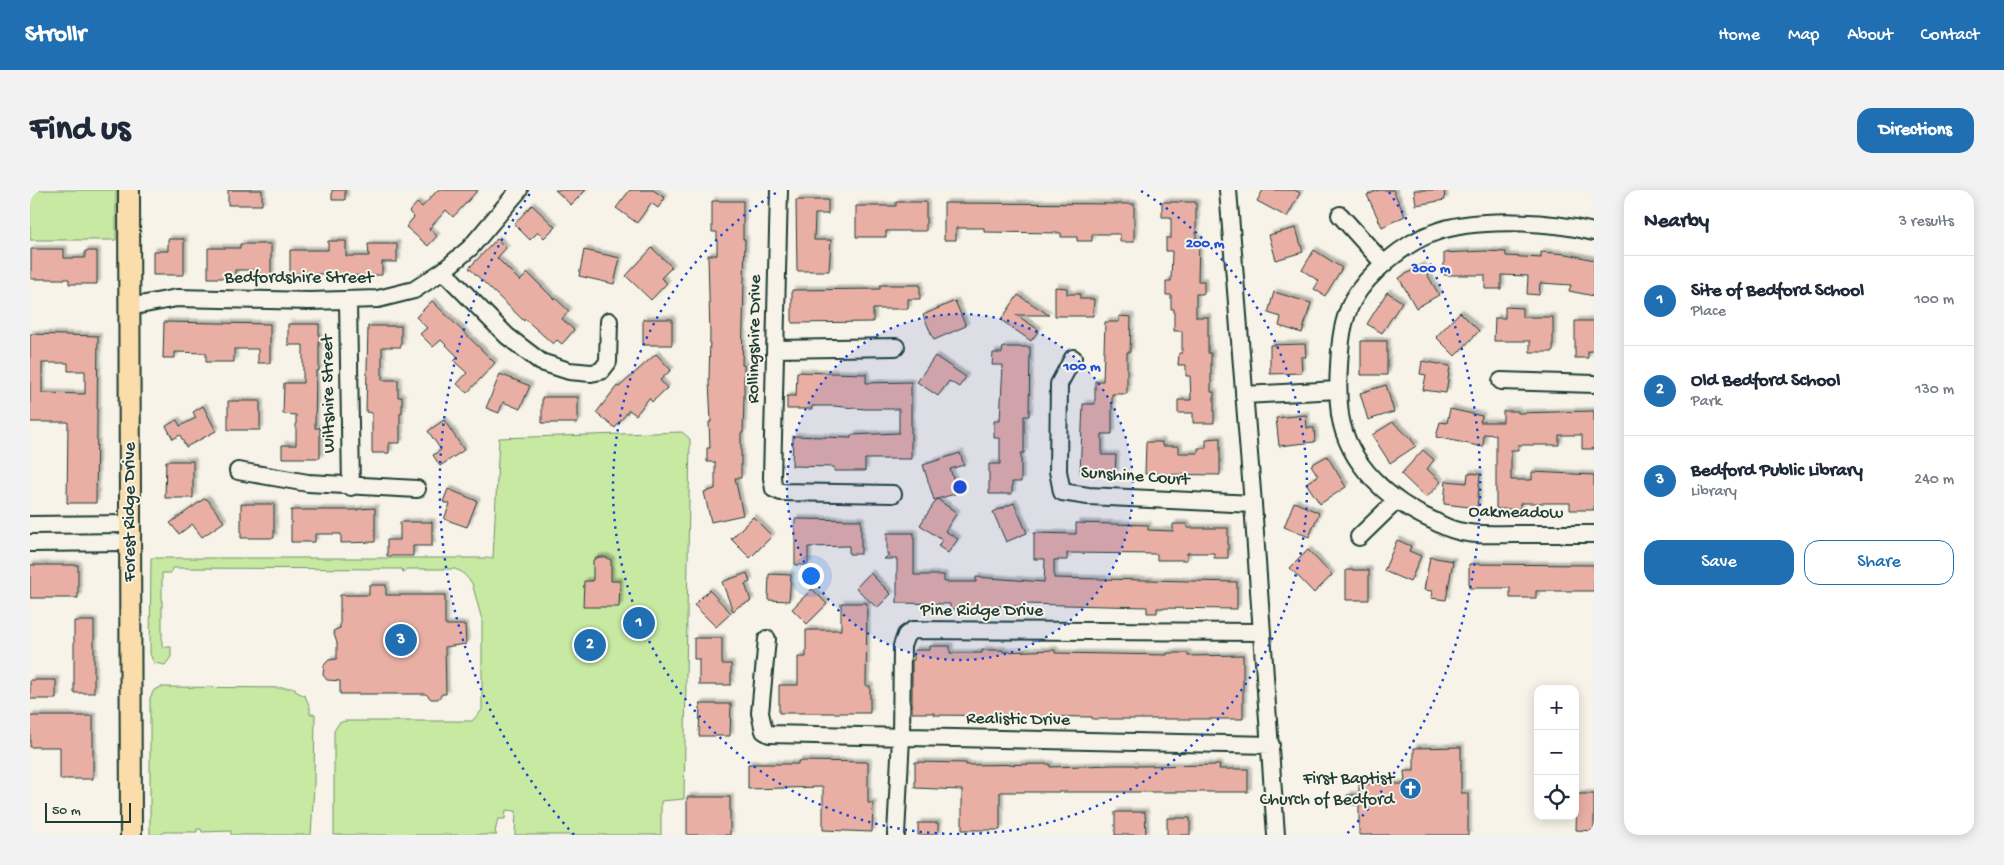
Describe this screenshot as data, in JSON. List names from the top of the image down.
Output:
{
  "streets": {
    "main road": ["Forest Ridge Drive"],
    "street": [
      "Bedfordshire Street",
      "Rollingshire Drive",
      "Wiltshire Street",
      "Sunshine Court",
      "Oakmeadow",
      "Pine Ridge Drive",
      "Realistic Drive"
    ]
  },
  "crossings": [
    ["Bedfordshire Street", "Wiltshire Street"],
    ["Bedfordshire Street", "Forest Ridge Drive"],
    ["Pine Ridge Drive", "Realistic Drive"]
  ],
  "places": {
    "church": ["First Baptist Church of Bedford"]
  },
  "scale_bar": "50 m",
  "page": {
    "header": "Strollr",
    "nav": [
      "Home",
      "Map",
      "About",
      "Contact"
    ],
    "buttons": [
      "Directions",
      ["Save", "Share"]
    ],
    "title": "Find us",
    "heading": ["Nearby", "3 results"],
    "list": [
      {
        "mark": "1",
        "name": "Site of Bedford School",
        "note": "Place",
        "value": "100 m"
      },
      {
        "mark": "2",
        "name": "Old Bedford School",
        "note": "Park",
        "value": "130 m"
      },
      {
        "mark": "3",
        "name": "Bedford Public Library",
        "note": "Library",
        "value": "240 m"
      }
    ],
    "pins": ["1", "3", "2"],
    "map_buttons": ["+", "−"],
    "scale": "50 m"
  },
  "rings": ["200 m", "300 m", "100 m"]
}
